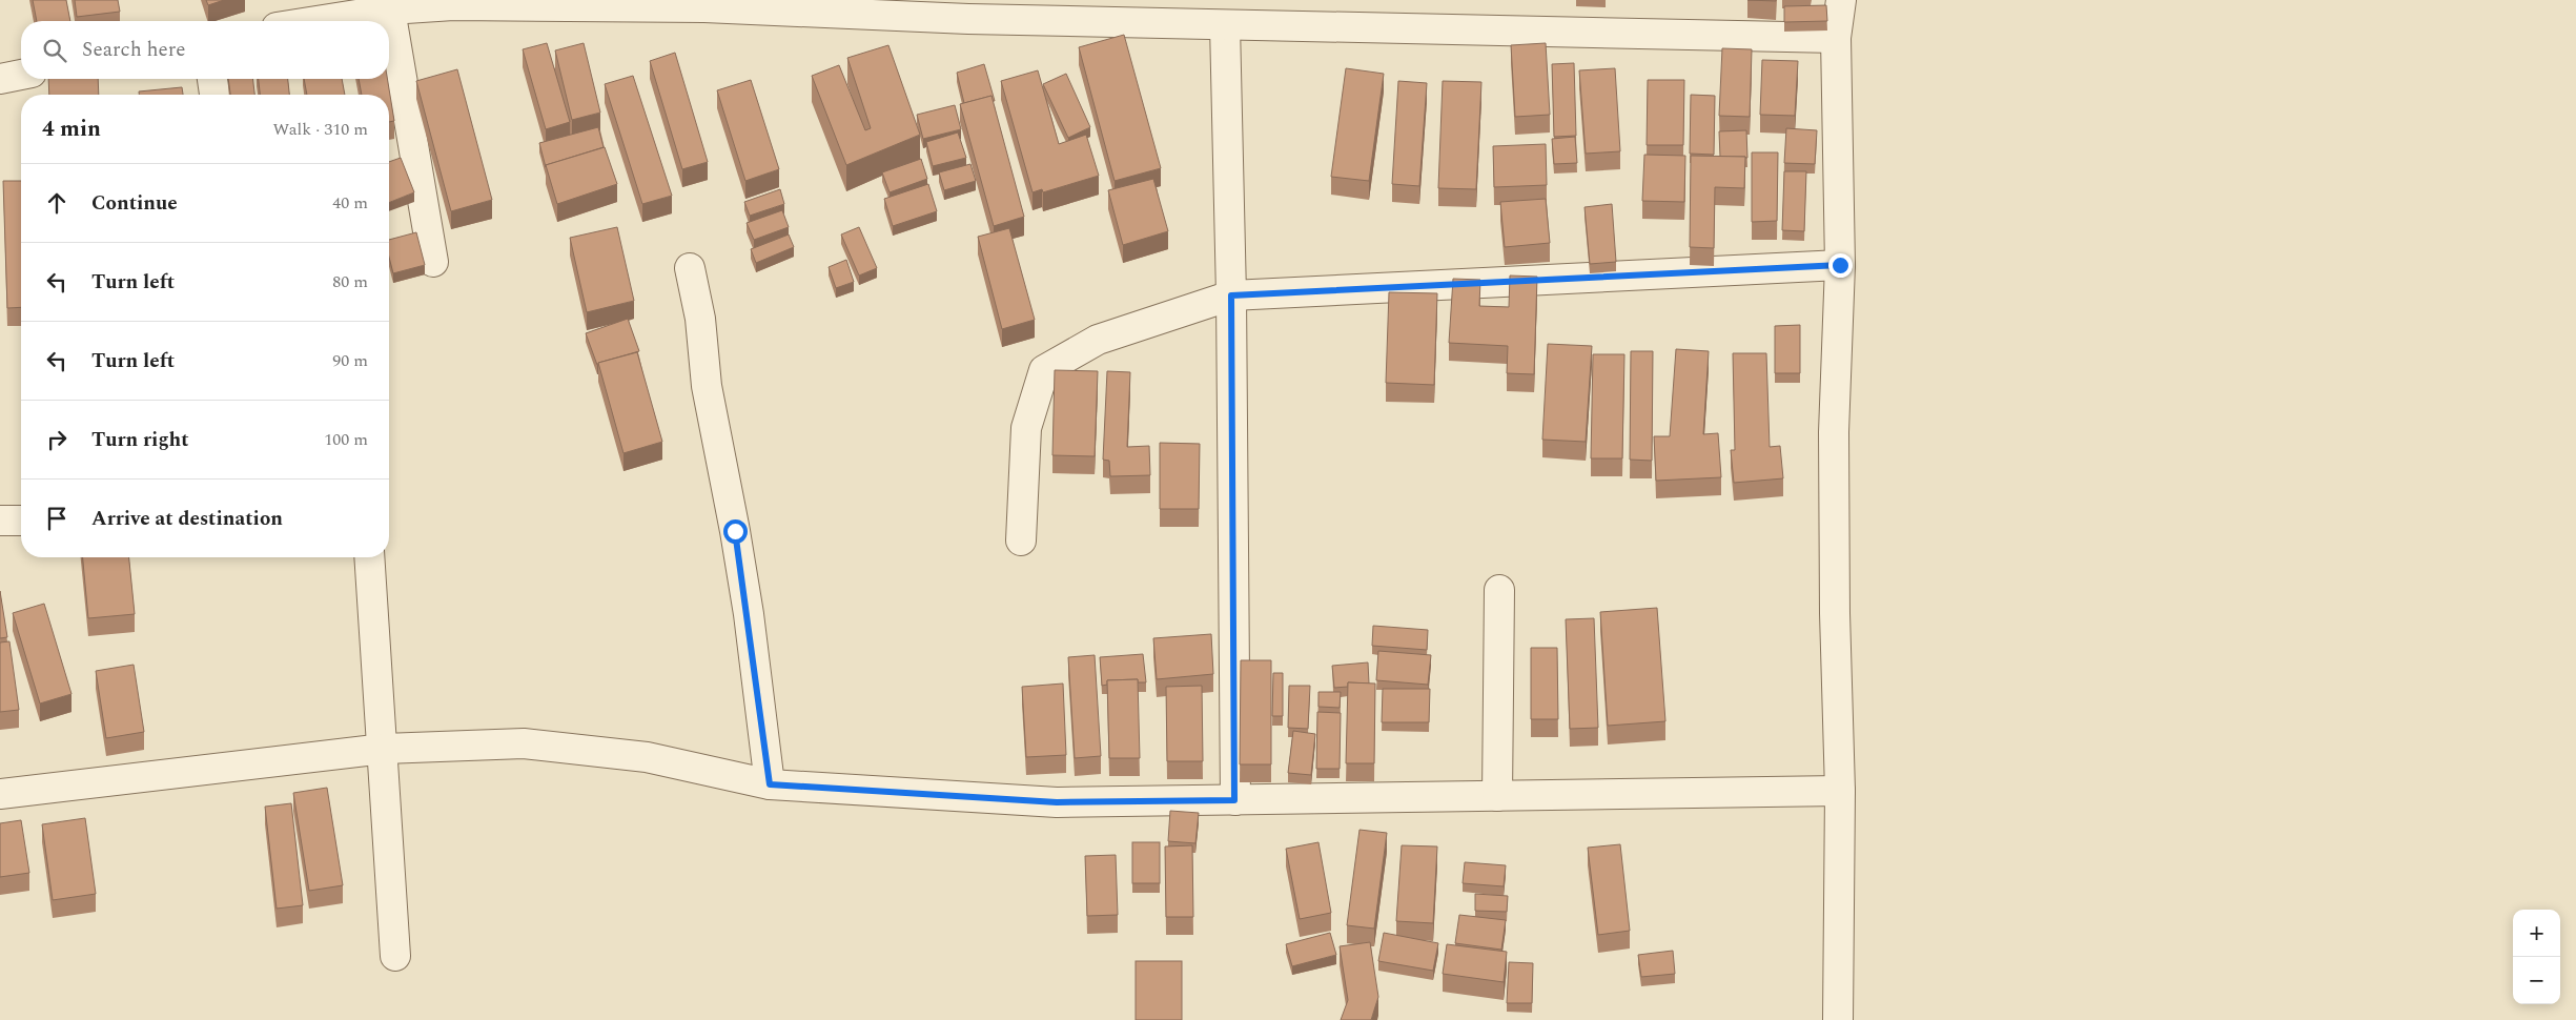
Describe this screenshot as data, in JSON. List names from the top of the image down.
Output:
{
  "page": {
    "search": "Search here",
    "heading": ["4 min", "Walk · 310 m"],
    "list": [
      ["Continue", "40 m"],
      ["Turn left", "80 m"],
      ["Turn left", "90 m"],
      ["Turn right", "100 m"],
      "Arrive at destination"
    ],
    "map_buttons": ["+", "−"]
  }
}
